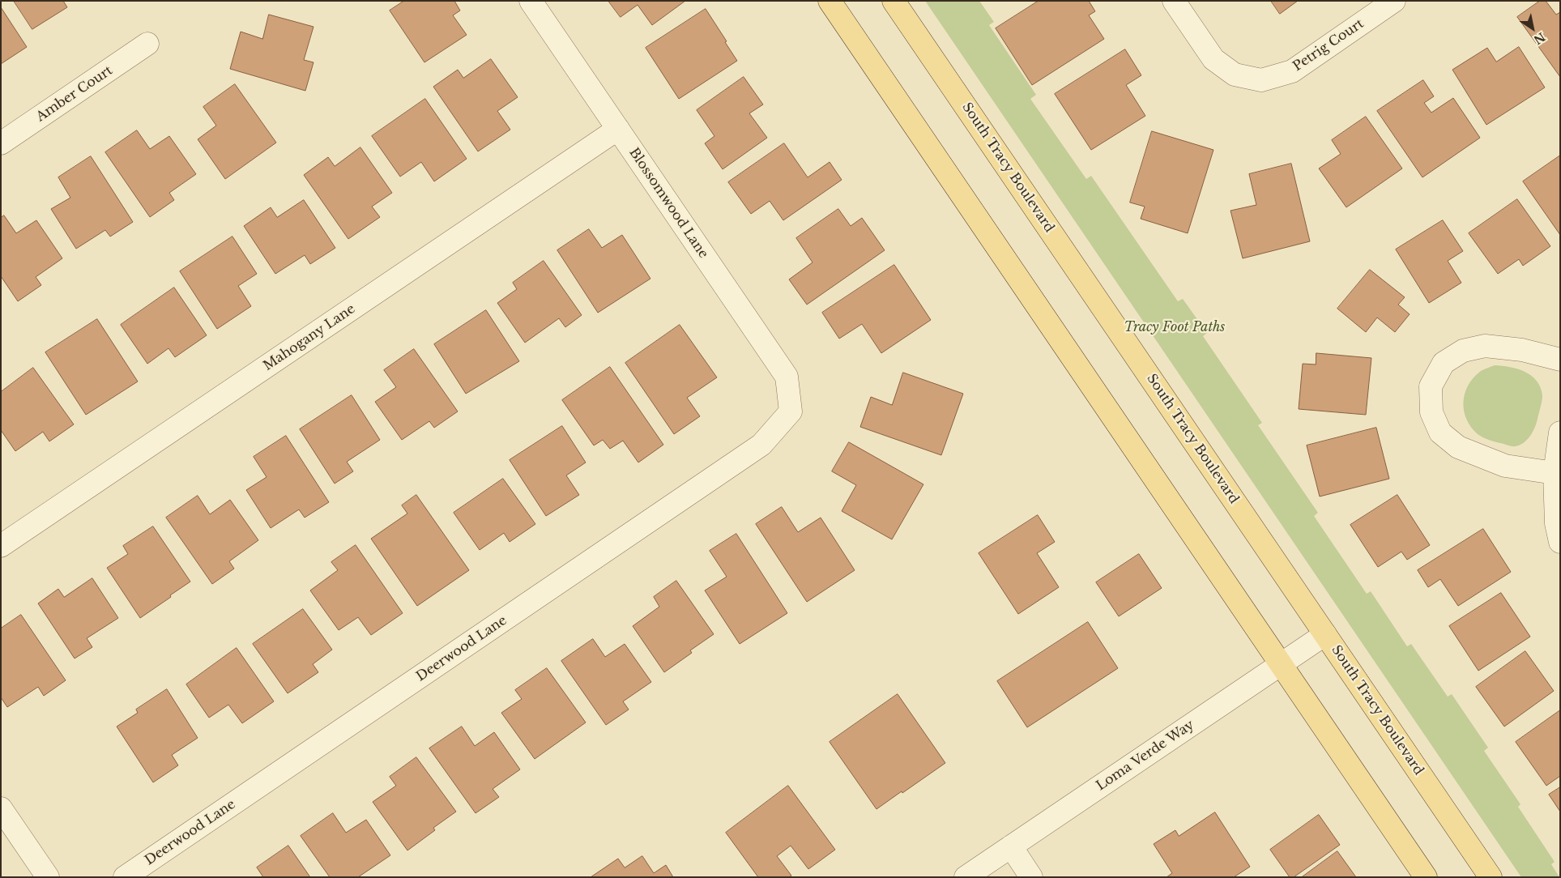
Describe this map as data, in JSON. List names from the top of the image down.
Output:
{
  "streets": {
    "main road": ["South Tracy Boulevard"],
    "street": [
      "Petrig Court",
      "Amber Court",
      "Blossomwood Lane",
      "Mahogany Lane",
      "Deerwood Lane",
      "Loma Verde Way"
    ]
  },
  "crossings": [
    ["South Tracy Boulevard", "Loma Verde Way"],
    ["Blossomwood Lane", "Mahogany Lane"],
    ["Blossomwood Lane", "Deerwood Lane"]
  ],
  "parks": ["Tracy Foot Paths"],
  "north": "bottom right"
}
